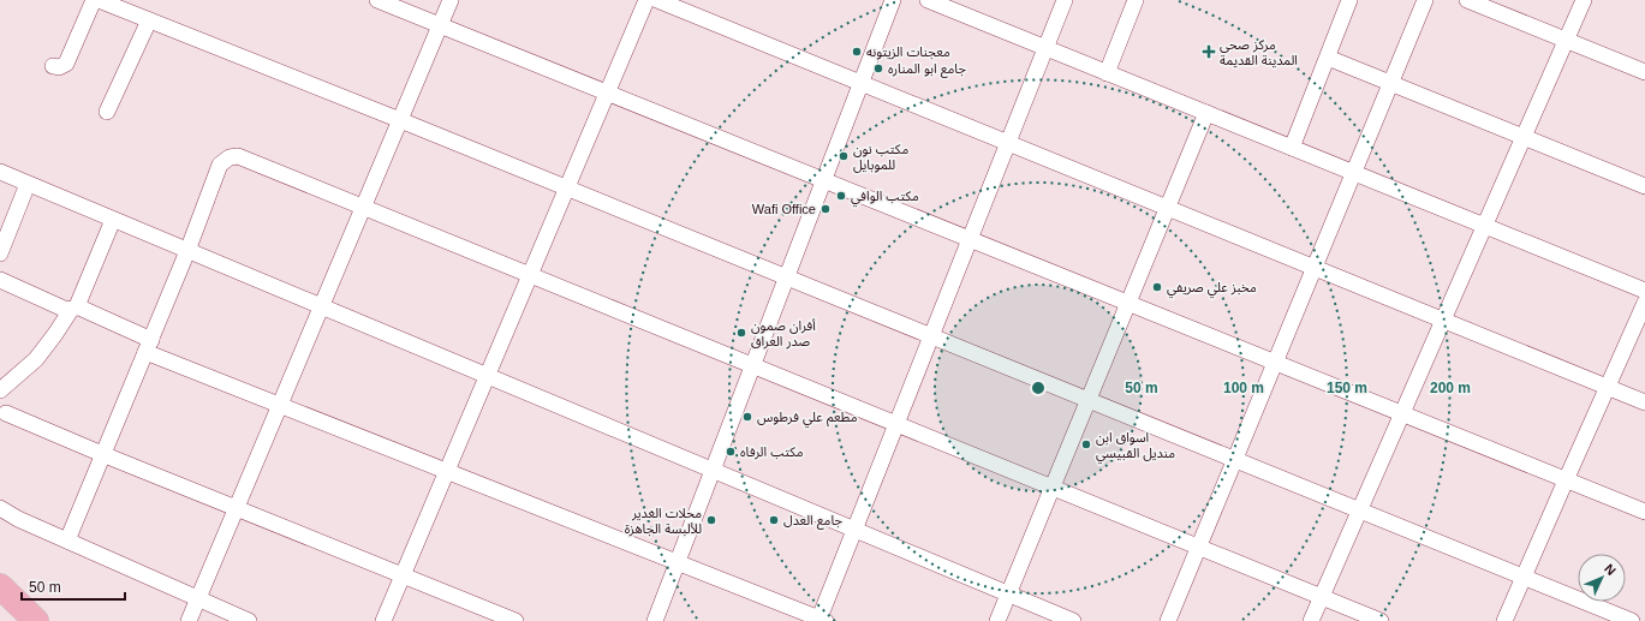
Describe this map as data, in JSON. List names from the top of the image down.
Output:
{
  "places": {
    "other": [
      "معجنات الزيتونه",
      "جامع ابو المناره",
      "مكتب نون للموبايل",
      "مكتب الوافي",
      "Wafi Office",
      "مخبز علي صريفي",
      "أفران صمون صدر العراق",
      "مطعم علي فرطوس",
      "اسواق ابن منديل القبيسي",
      "مكتب الرفاه",
      "محلات الغدير للألبسة الجاهزة",
      "جامع العدل"
    ],
    "health": ["مركز صحي المدينة القديمة"]
  },
  "scale_bar": "50 m",
  "north": "top right",
  "rings": [
    "50 m",
    "100 m",
    "150 m",
    "200 m"
  ]
}
